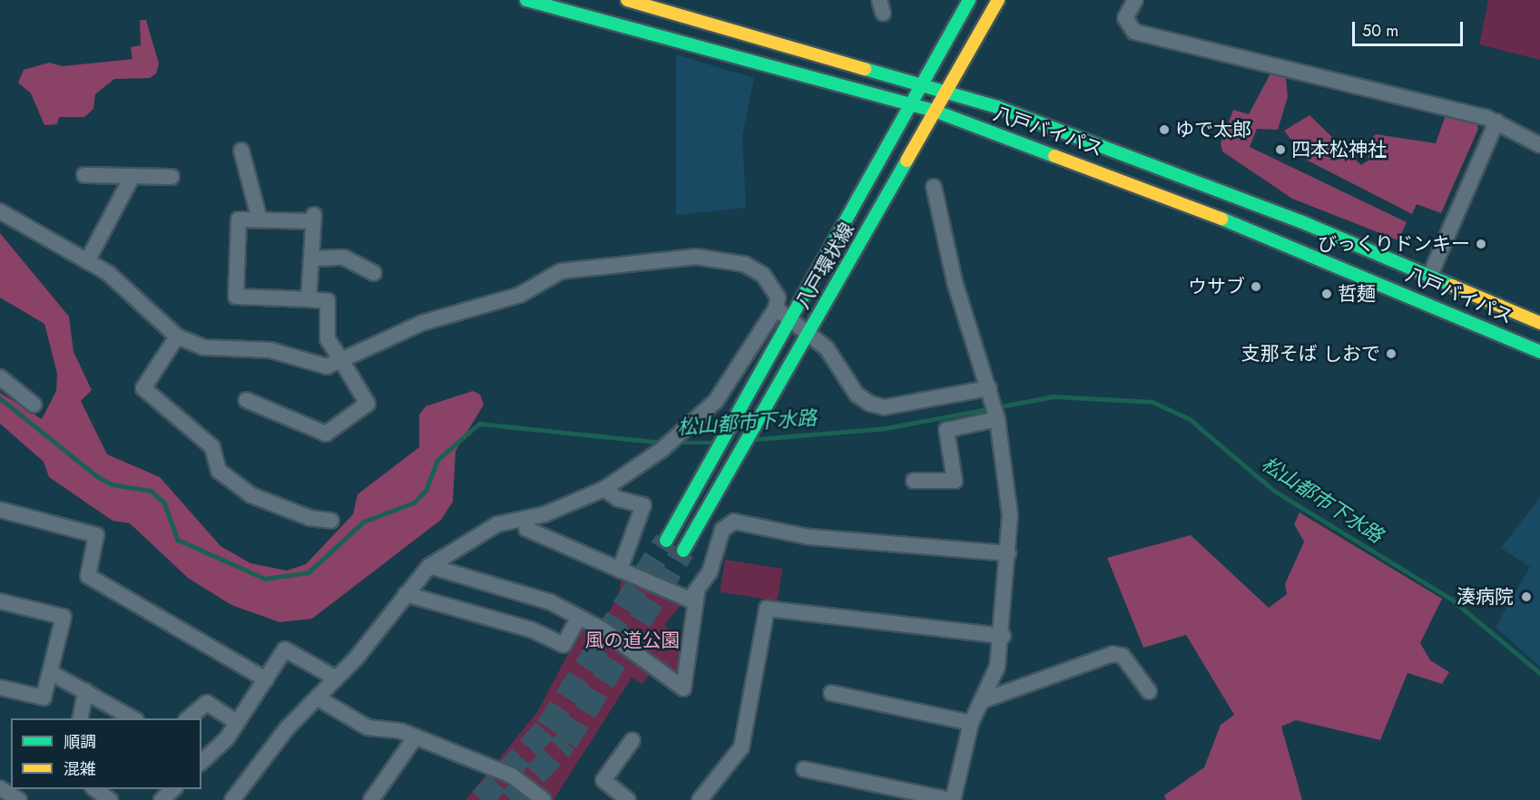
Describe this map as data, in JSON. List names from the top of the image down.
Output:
{
  "streets": {
    "main road": ["八戸バイパス", "八戸環状線"]
  },
  "crossings": [
    ["八戸バイパス", "八戸環状線"]
  ],
  "water": ["松山都市下水路"],
  "parks": ["風の道公園"],
  "places": [
    "ゆで太郎",
    "四本松神社",
    "びっくりドンキー",
    "ウサブ",
    "哲麺",
    "支那そば しおで",
    "湊病院"
  ],
  "legend": ["順調", "混雑"],
  "scale_bar": "50 m"
}
